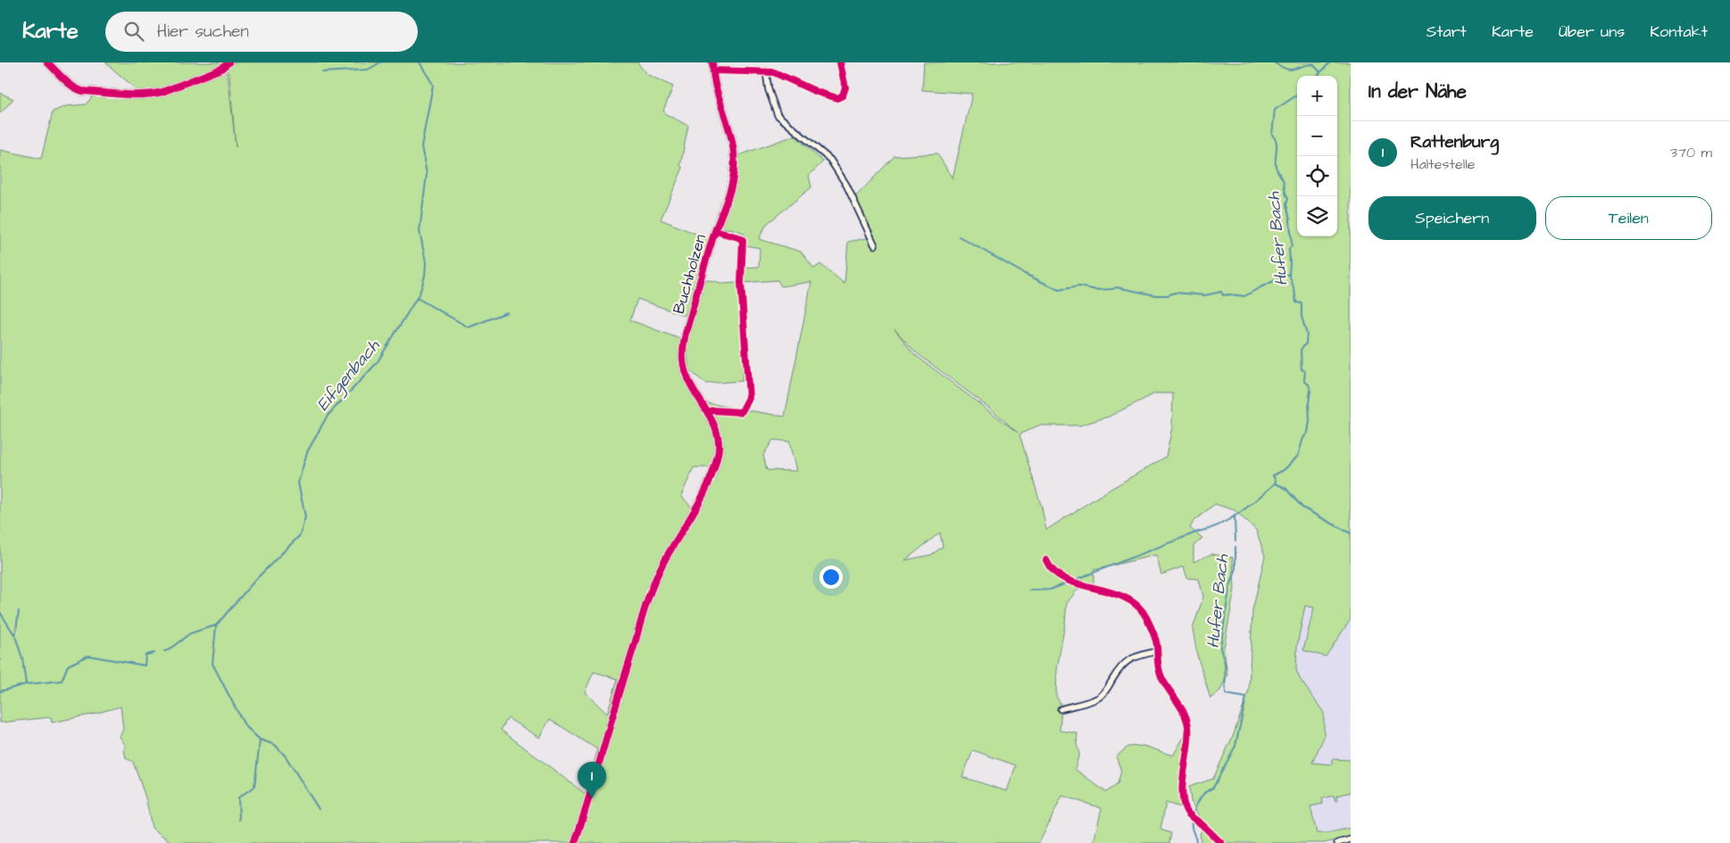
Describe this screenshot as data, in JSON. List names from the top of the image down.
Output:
{
  "streets": {
    "street": ["Buchholzen"]
  },
  "water": ["Hufer Bach", "Eifgenbach"],
  "page": {
    "header": "Karte",
    "search": "Hier suchen",
    "nav": [
      "Start",
      "Karte",
      "Über uns",
      "Kontakt"
    ],
    "heading": "In der Nähe",
    "map_buttons": ["+", "−"],
    "list": [
      {
        "mark": "1",
        "name": "Rattenburg",
        "note": "Haltestelle",
        "value": "370 m"
      }
    ],
    "buttons": ["Speichern", "Teilen"],
    "pins": "1"
  }
}
